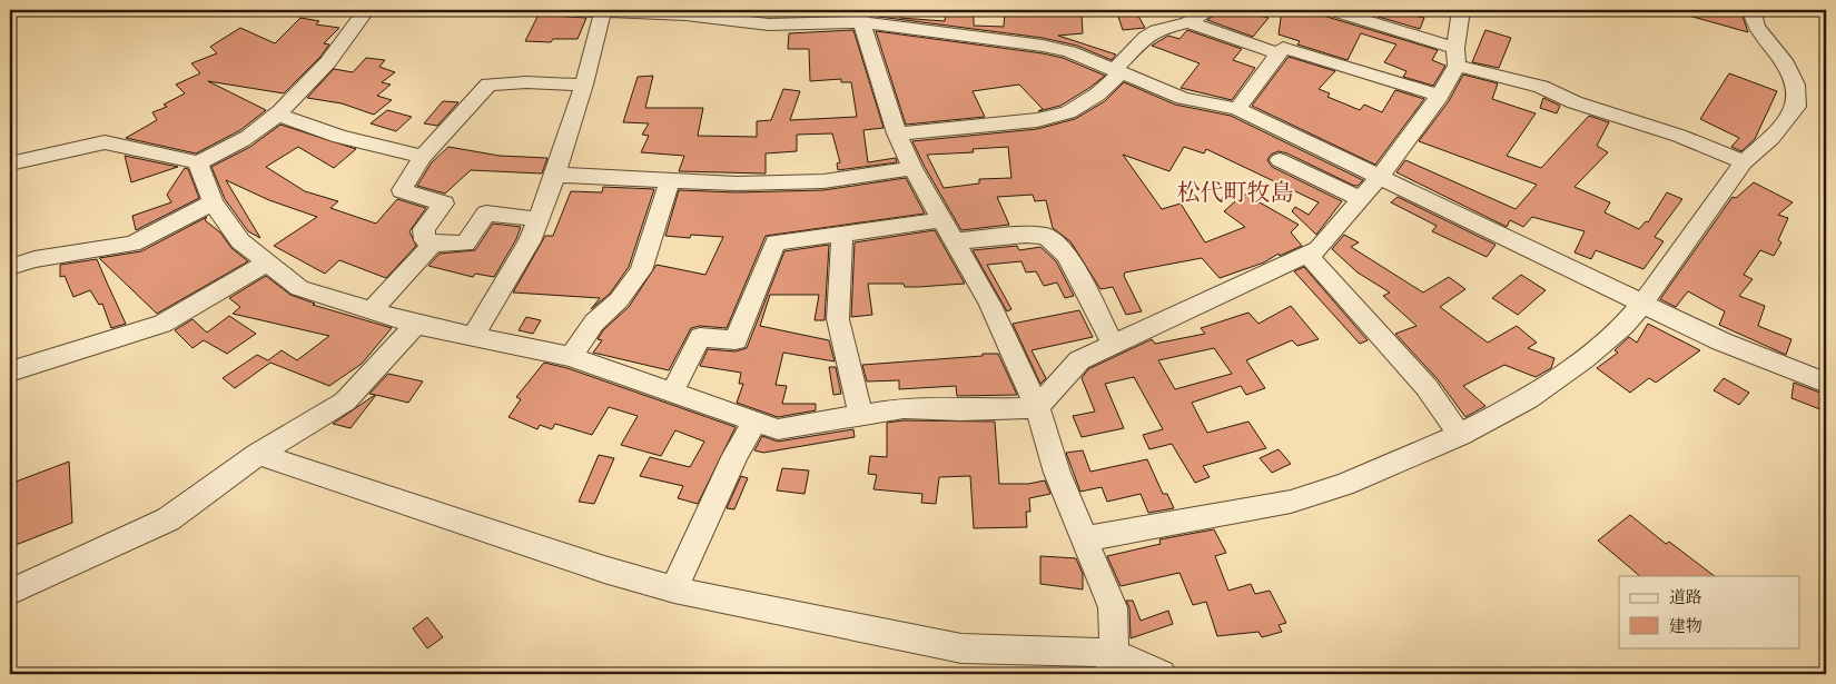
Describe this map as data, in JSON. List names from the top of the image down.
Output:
{
  "districts": ["松代町牧島"],
  "legend": ["道路", "建物"]
}
